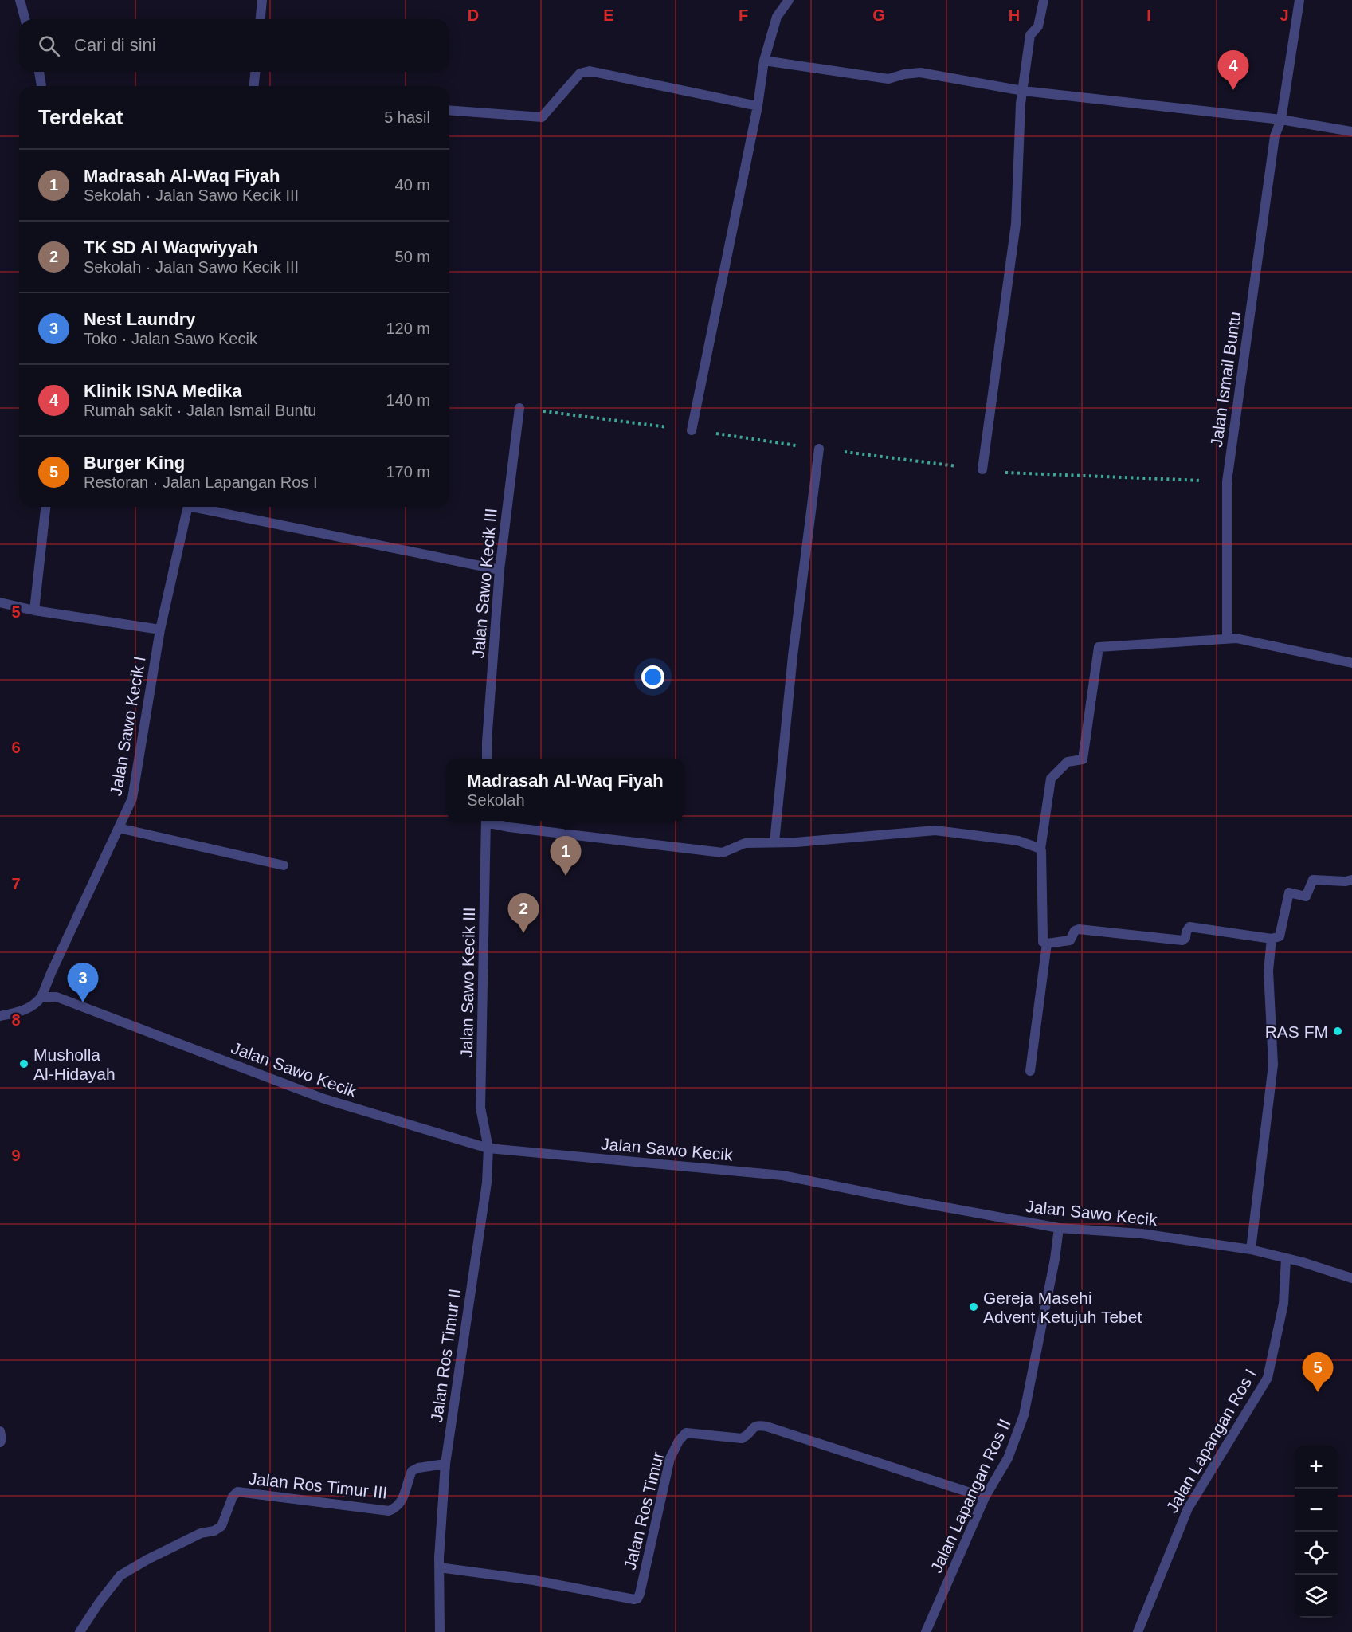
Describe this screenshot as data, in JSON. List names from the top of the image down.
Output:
{
  "streets": {
    "street": [
      "Jalan Ismail Buntu",
      "Jalan Sawo Kecik III",
      "Jalan Sawo Kecik I",
      "Jalan Sawo Kecik",
      "Jalan Ros Timur II",
      "Jalan Lapangan Ros I",
      "Jalan Ros Timur III",
      "Jalan Lapangan Ros II",
      "Jalan Ros Timur"
    ]
  },
  "crossings": [
    ["Jalan Sawo Kecik III", "Jalan Sawo Kecik"],
    ["Jalan Sawo Kecik III", "Jalan Ros Timur II"],
    ["Jalan Sawo Kecik I", "Jalan Sawo Kecik"],
    ["Jalan Sawo Kecik", "Jalan Ros Timur II"],
    ["Jalan Sawo Kecik", "Jalan Lapangan Ros I"],
    ["Jalan Sawo Kecik", "Jalan Lapangan Ros II"],
    ["Jalan Ros Timur II", "Jalan Ros Timur III"],
    ["Jalan Ros Timur II", "Jalan Ros Timur"],
    ["Jalan Lapangan Ros II", "Jalan Ros Timur"]
  ],
  "places": ["RAS FM", "Musholla Al-Hidayah", "Gereja Masehi Advent Ketujuh Tebet"],
  "page": {
    "search": "Cari di sini",
    "pins": [
      "4",
      "1",
      "2",
      "3",
      "5"
    ],
    "heading": ["Terdekat", "5 hasil"],
    "list": [
      {
        "mark": "1",
        "name": "Madrasah Al-Waq Fiyah",
        "note": "Sekolah · Jalan Sawo Kecik III",
        "value": "40 m"
      },
      {
        "mark": "2",
        "name": "TK SD Al Waqwiyyah",
        "note": "Sekolah · Jalan Sawo Kecik III",
        "value": "50 m"
      },
      {
        "mark": "3",
        "name": "Nest Laundry",
        "note": "Toko · Jalan Sawo Kecik",
        "value": "120 m"
      },
      {
        "mark": "4",
        "name": "Klinik ISNA Medika",
        "note": "Rumah sakit · Jalan Ismail Buntu",
        "value": "140 m"
      },
      {
        "mark": "5",
        "name": "Burger King",
        "note": "Restoran · Jalan Lapangan Ros I",
        "value": "170 m"
      }
    ],
    "popup": ["Madrasah Al-Waq Fiyah", "Sekolah"],
    "map_buttons": ["+", "−"]
  },
  "grid": {
    "columns": [
      "D",
      "E",
      "F",
      "G",
      "H",
      "I",
      "J"
    ],
    "rows": [
      "5",
      "6",
      "7",
      "8",
      "9"
    ]
  }
}
